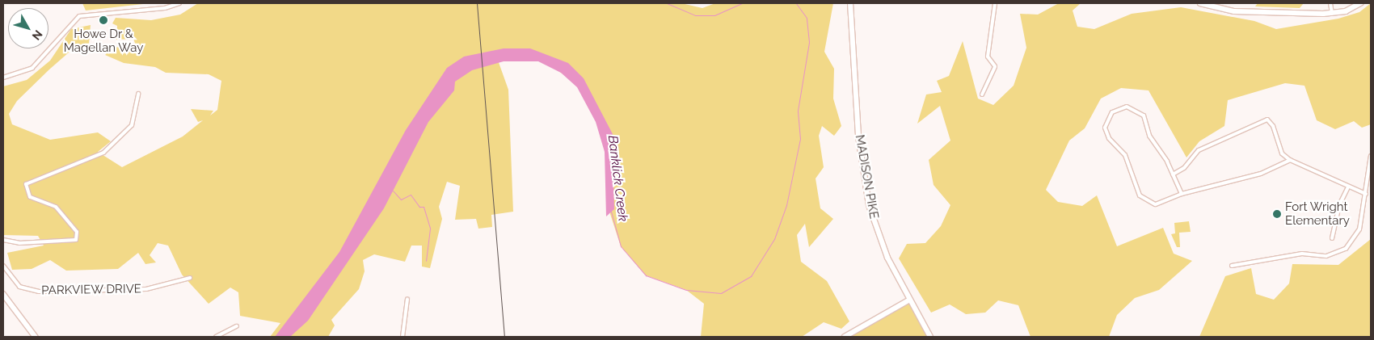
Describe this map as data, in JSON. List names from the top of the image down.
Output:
{
  "streets": {
    "main road": ["MADISON PIKE"],
    "street": ["PARKVIEW DRIVE"]
  },
  "water": ["Banklick Creek"],
  "places": ["Howe Dr & Magellan Way", "Fort Wright Elementary"],
  "north": "bottom right"
}
